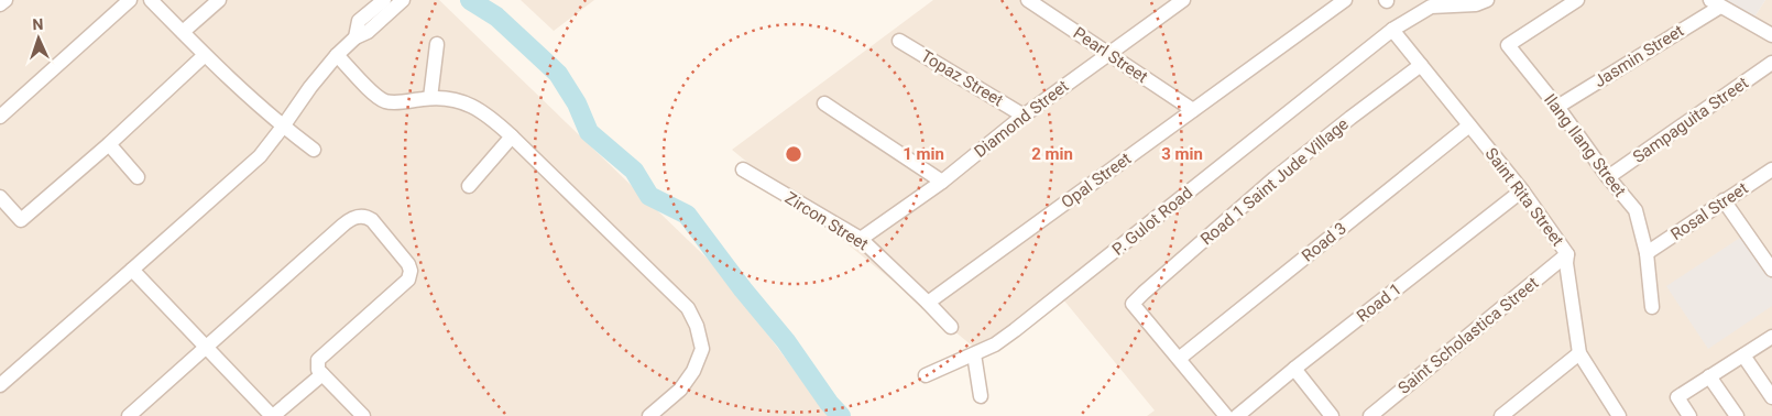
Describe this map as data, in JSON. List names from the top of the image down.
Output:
{
  "streets": {
    "street": [
      "Pearl Street",
      "Jasmin Street",
      "Topaz Street",
      "Diamond Street",
      "Sampaguita Street",
      "Ilang Ilang Street",
      "Opal Street",
      "Road 1 Saint Jude Village",
      "Saint Rita Street",
      "Rosal Street",
      "Zircon Street",
      "P. Gulot Road",
      "Road 3",
      "Road 1",
      "Saint Scholastica Street"
    ]
  },
  "crossings": [
    ["Pearl Street", "Diamond Street"],
    ["Pearl Street", "Opal Street"],
    ["Jasmin Street", "Ilang Ilang Street"],
    ["Topaz Street", "Diamond Street"],
    ["Diamond Street", "Zircon Street"],
    ["Sampaguita Street", "Ilang Ilang Street"],
    ["Ilang Ilang Street", "Rosal Street"],
    ["Opal Street", "Zircon Street"],
    ["Road 1 Saint Jude Village", "Saint Rita Street"],
    ["Road 1 Saint Jude Village", "Road 3"],
    ["Saint Rita Street", "P. Gulot Road"],
    ["Saint Rita Street", "Road 3"],
    ["Saint Rita Street", "Road 1"],
    ["Saint Rita Street", "Saint Scholastica Street"]
  ],
  "north": "top",
  "rings": ["1 min", "2 min", "3 min"]
}
